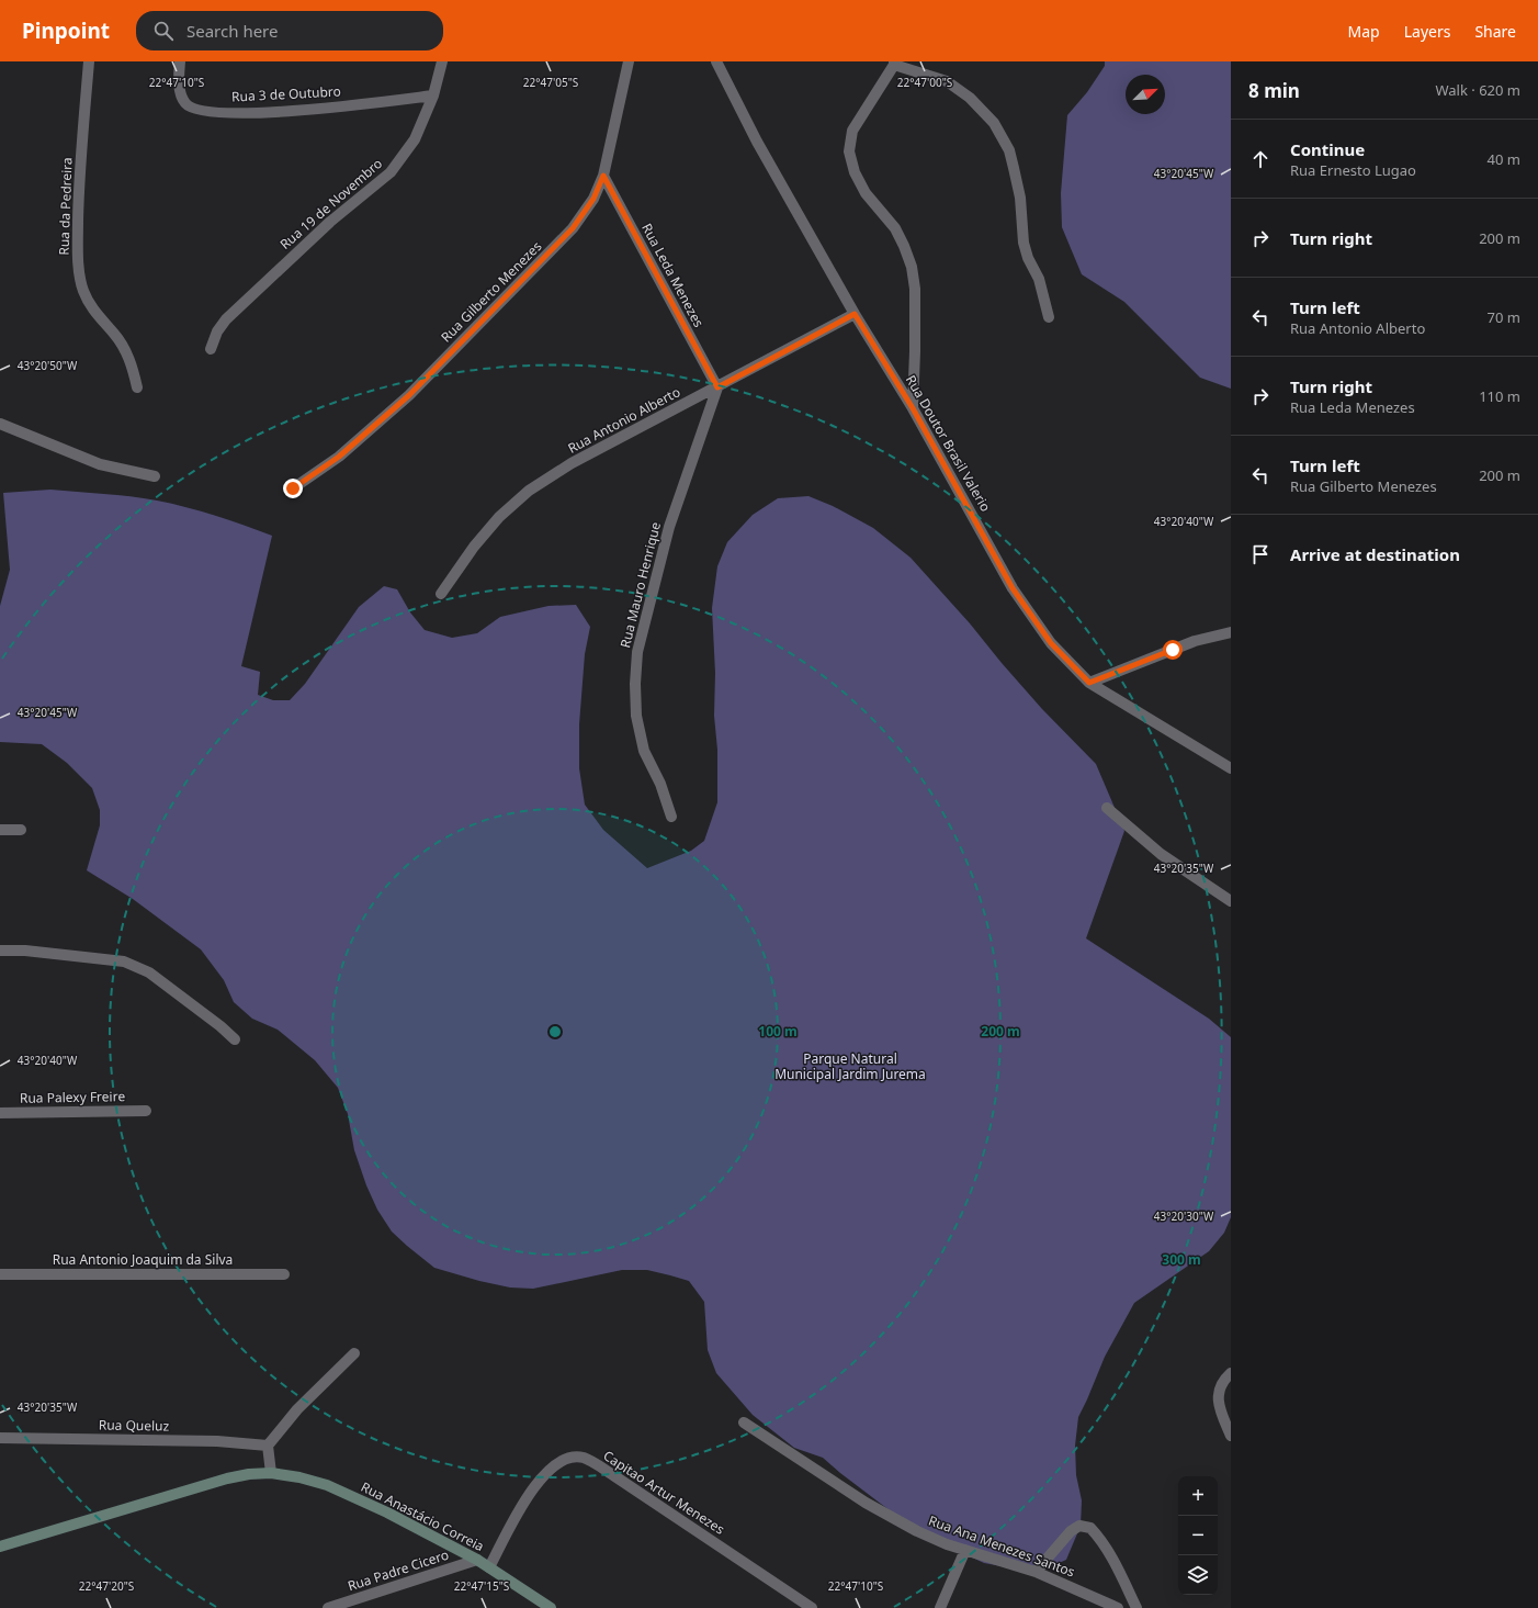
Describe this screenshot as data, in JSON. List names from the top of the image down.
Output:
{
  "streets": {
    "main road": ["Rua Anastácio Correia"],
    "street": [
      "Rua 3 de Outubro",
      "Rua 19 de Novembro",
      "Rua da Pedreira",
      "Rua Leda Menezes",
      "Rua Gilberto Menezes",
      "Rua Antonio Alberto",
      "Rua Doutor Brasil Valerio",
      "Rua Mauro Henrique",
      "Rua Palexy Freire",
      "Rua Antonio Joaquim da Silva",
      "Rua Queluz",
      "Capitao Artur Menezes",
      "Rua Ana Menezes Santos",
      "Rua Padre Cicero"
    ]
  },
  "crossings": [
    ["Rua 3 de Outubro", "Rua 19 de Novembro"],
    ["Rua Leda Menezes", "Rua Gilberto Menezes"],
    ["Rua Leda Menezes", "Rua Antonio Alberto"],
    ["Rua Leda Menezes", "Rua Mauro Henrique"],
    ["Rua Antonio Alberto", "Rua Doutor Brasil Valerio"],
    ["Rua Antonio Alberto", "Rua Mauro Henrique"],
    ["Capitao Artur Menezes", "Rua Anastácio Correia"],
    ["Rua Anastácio Correia", "Rua Padre Cicero"]
  ],
  "parks": ["Parque Natural Municipal Jardim Jurema"],
  "north": "top right",
  "page": {
    "header": "Pinpoint",
    "search": "Search here",
    "nav": ["Map", "Layers", "Share"],
    "heading": ["8 min", "Walk · 620 m"],
    "list": [
      ["Continue", "Rua Ernesto Lugao", "40 m"],
      ["Turn right", "200 m"],
      ["Turn left", "Rua Antonio Alberto", "70 m"],
      ["Turn right", "Rua Leda Menezes", "110 m"],
      ["Turn left", "Rua Gilberto Menezes", "200 m"],
      "Arrive at destination"
    ],
    "map_buttons": ["+", "−"]
  },
  "coordinates": [
    "22°47'10\"S",
    "22°47'00\"S",
    "22°47'05\"S",
    "43°20'45\"W",
    "43°20'50\"W",
    "43°20'40\"W",
    "43°20'35\"W",
    "43°20'30\"W",
    "22°47'20\"S",
    "22°47'15\"S"
  ],
  "rings": ["100 m", "200 m", "300 m"]
}
